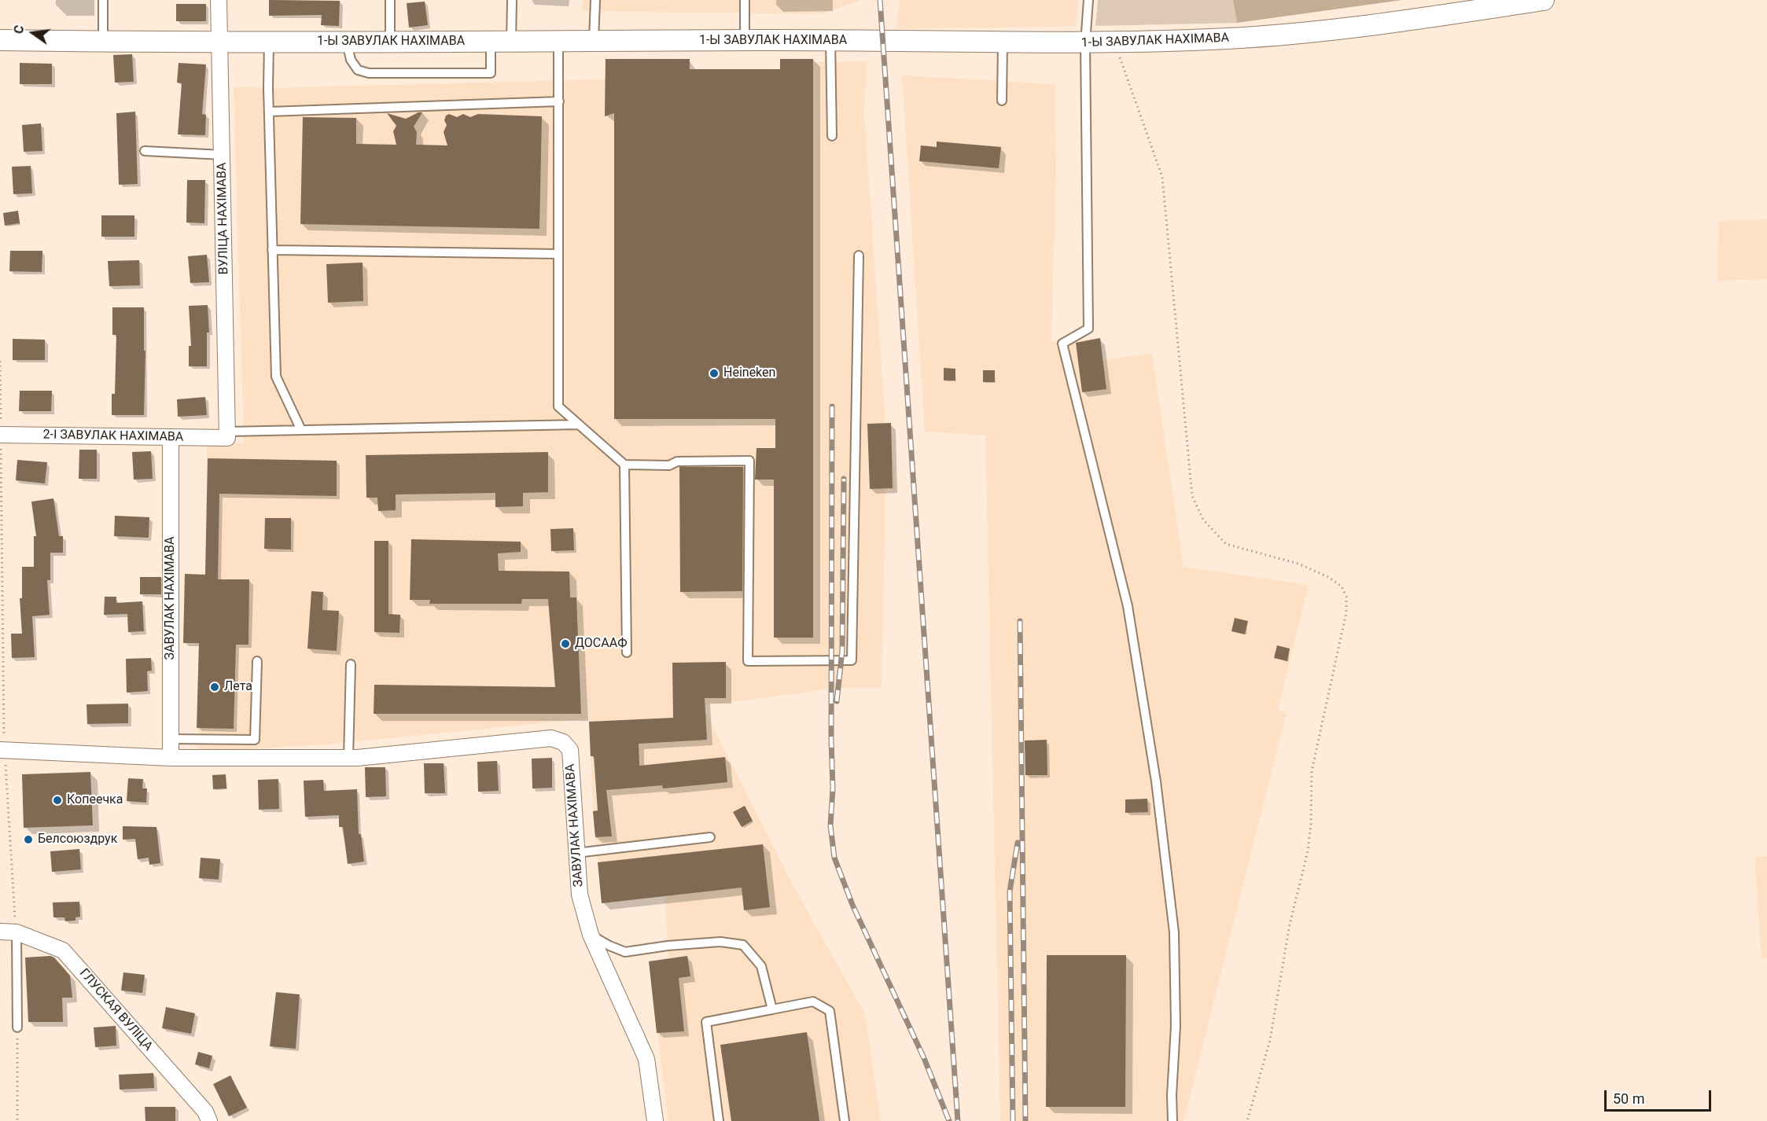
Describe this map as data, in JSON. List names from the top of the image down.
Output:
{
  "streets": {
    "street": [
      "1-Ы ЗАВУЛАК НАХІМАВА",
      "ВУЛІЦА НАХІМАВА",
      "2-І ЗАВУЛАК НАХІМАВА",
      "ЗАВУЛАК НАХІМАВА",
      "ГЛУСКАЯ ВУЛІЦА"
    ]
  },
  "crossings": [
    ["1-Ы ЗАВУЛАК НАХІМАВА", "ВУЛІЦА НАХІМАВА"],
    ["ВУЛІЦА НАХІМАВА", "2-І ЗАВУЛАК НАХІМАВА"],
    ["2-І ЗАВУЛАК НАХІМАВА", "ЗАВУЛАК НАХІМАВА"]
  ],
  "places": [
    "Heineken",
    "ДОСААФ",
    "Лета",
    "Копеечка",
    "Белсоюздрук"
  ],
  "scale_bar": "50 m",
  "north": "left"
}
